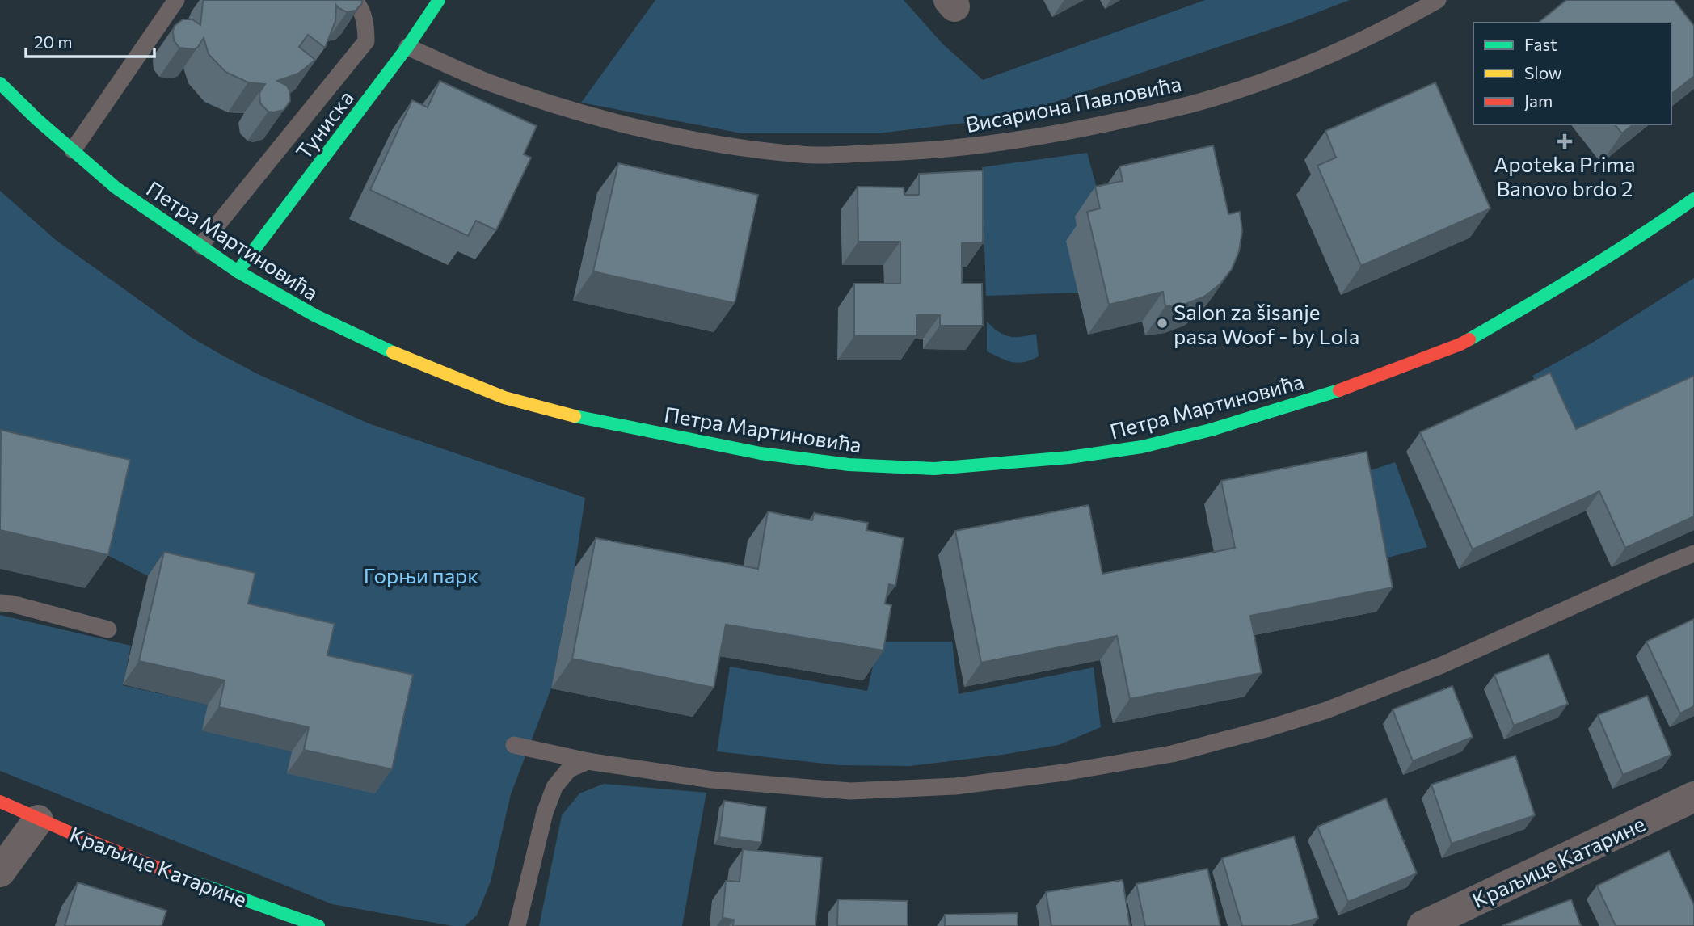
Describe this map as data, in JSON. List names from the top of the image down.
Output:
{
  "streets": {
    "street": ["Туниска", "Петра Мартиновића", "Краљице Катарине"],
    "lane": ["Висариона Павловића"]
  },
  "crossings": [
    ["Висариона Павловића", "Туниска"],
    ["Туниска", "Петра Мартиновића"]
  ],
  "parks": ["Горњи парк"],
  "places": {
    "health": ["Apoteka Prima Banovo brdo 2"],
    "other": ["Salon za šisanje pasa Woof - by Lola"]
  },
  "legend": ["Fast", "Slow", "Jam"],
  "scale_bar": "20 m"
}
